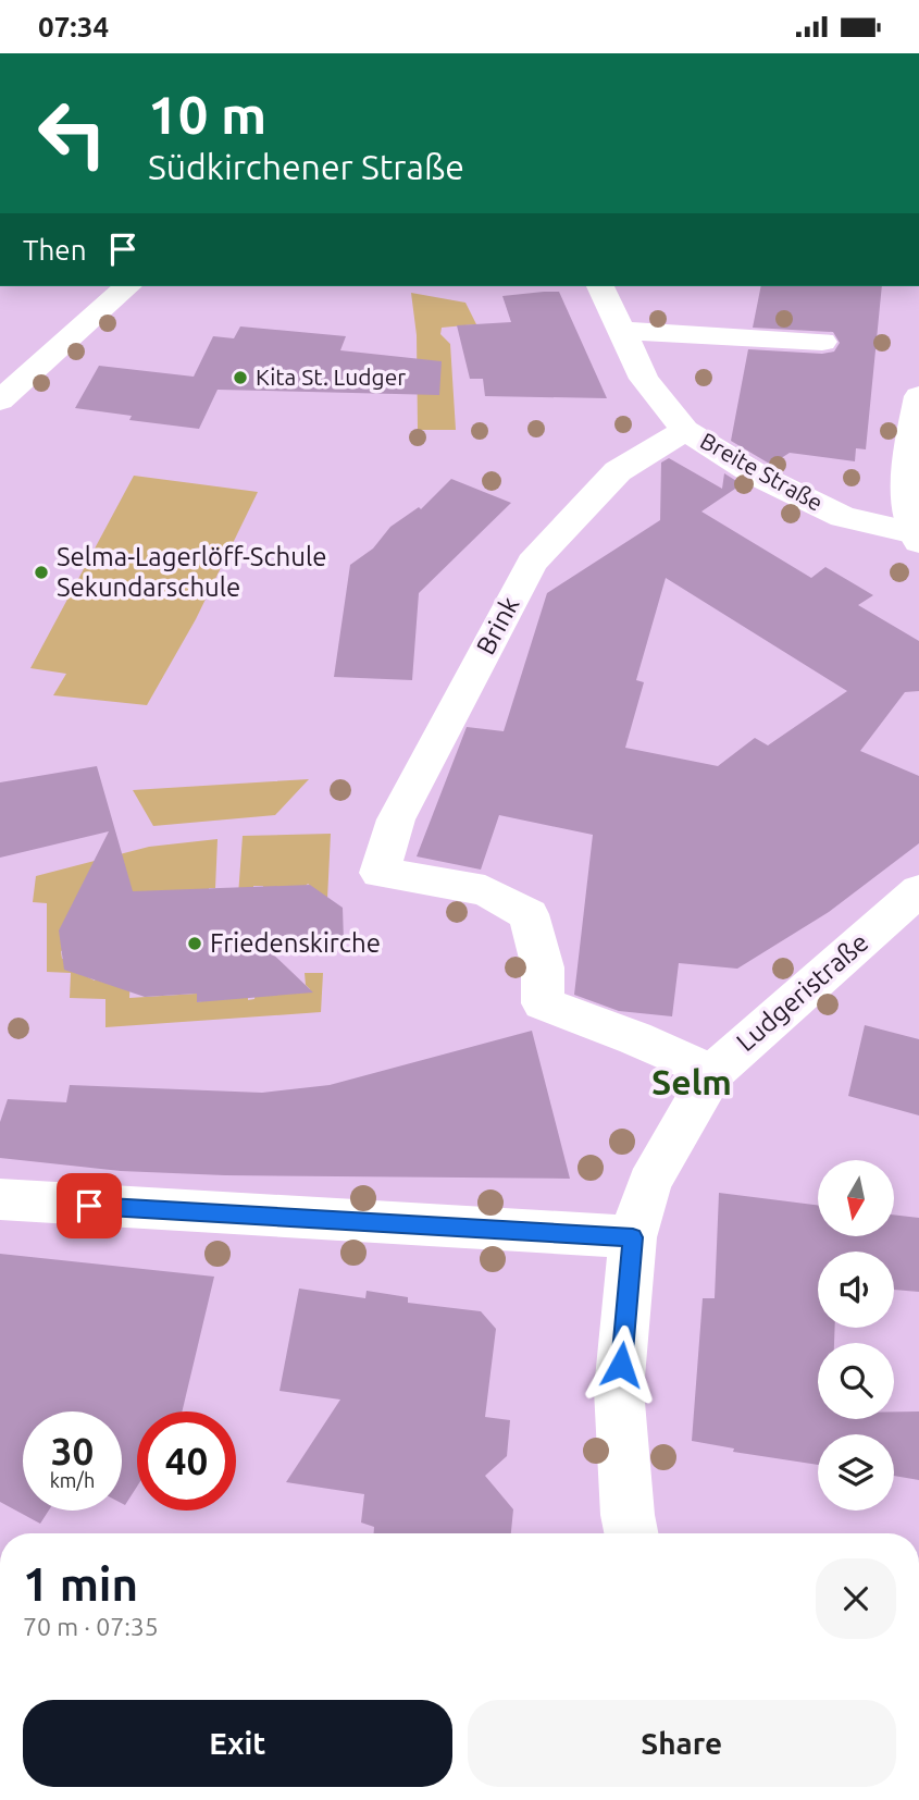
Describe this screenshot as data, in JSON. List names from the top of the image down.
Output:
{
  "streets": {
    "street": ["Breite Straße", "Brink", "Ludgeristraße"]
  },
  "crossings": [
    ["Breite Straße", "Brink"],
    ["Brink", "Ludgeristraße"]
  ],
  "districts": ["Selm"],
  "places": ["Kita St. Ludger", "Selma-Lagerlöff-Schule Sekundarschule", "Friedenskirche"],
  "north": "bottom",
  "page": {
    "status": "07:34",
    "turn": ["10 m", "Südkirchener Straße"],
    "then": "Then",
    "speed": "30 km/h",
    "limit": "40",
    "heading": ["1 min", "70 m · 07:35"],
    "buttons": ["Exit", "Share"]
  }
}
